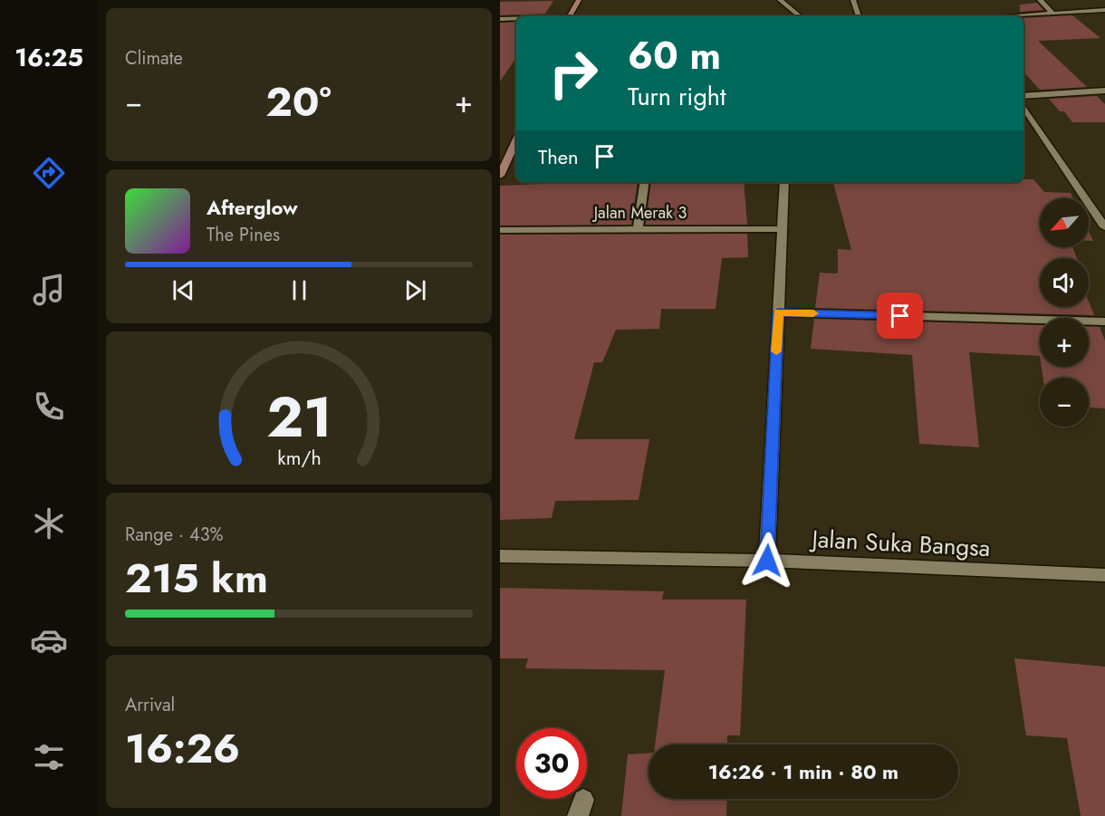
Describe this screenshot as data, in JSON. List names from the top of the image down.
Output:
{
  "streets": {
    "street": ["Jalan Merak 3", "Jalan Suka Bangsa"]
  },
  "north": "bottom left",
  "page": {
    "tabs": "16:25",
    "tile": [
      "Climate",
      ["Range · 43%", "215 km"],
      ["Arrival", "16:26"]
    ],
    "turn": ["60 m", "Turn right"],
    "heat": ["−", "20°", "+"],
    "then": "Then",
    "song": ["Afterglow", "The Pines"],
    "map_buttons": ["+", "−"],
    "limit": "30",
    "trip": "16:26 · 1 min · 80 m",
    "gauge": ["21", "km/h"]
  }
}
